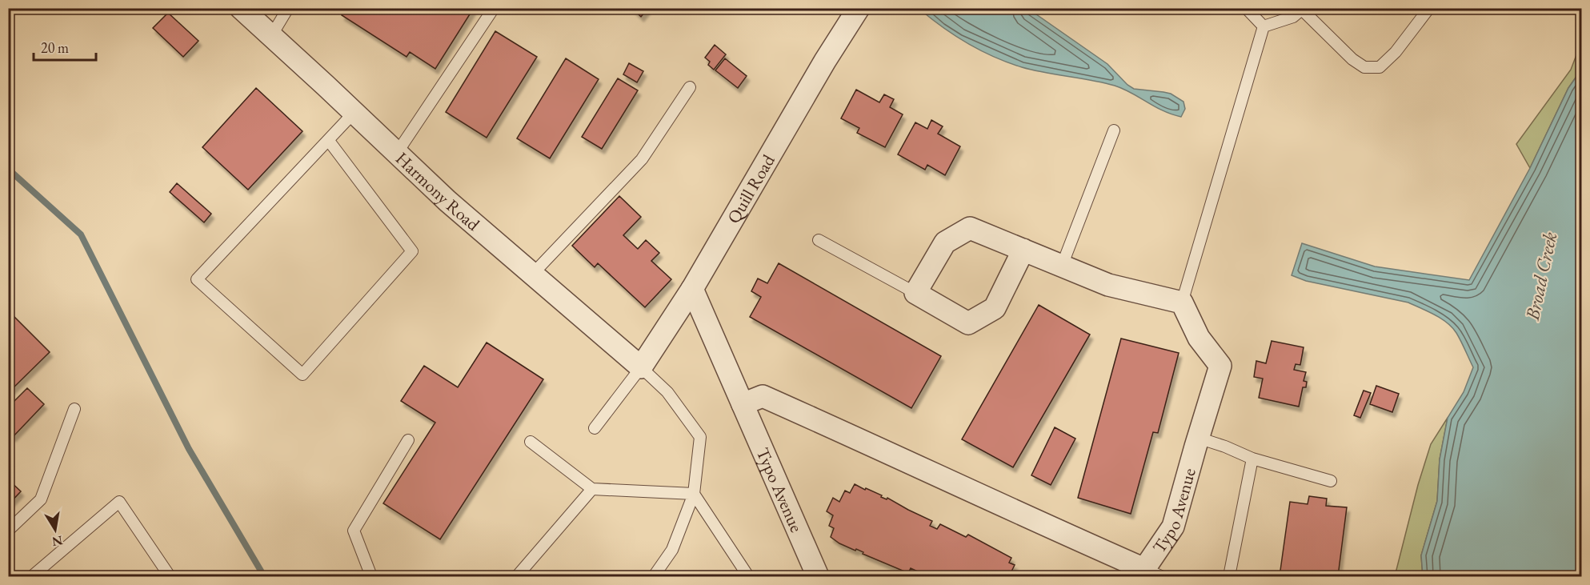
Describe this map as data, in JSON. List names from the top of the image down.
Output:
{
  "streets": {
    "street": ["Quill Road", "Harmony Road", "Typo Avenue"]
  },
  "crossings": [
    ["Quill Road", "Harmony Road"],
    ["Quill Road", "Typo Avenue"]
  ],
  "water": ["Broad Creek"],
  "scale_bar": "20 m",
  "north": "bottom"
}
